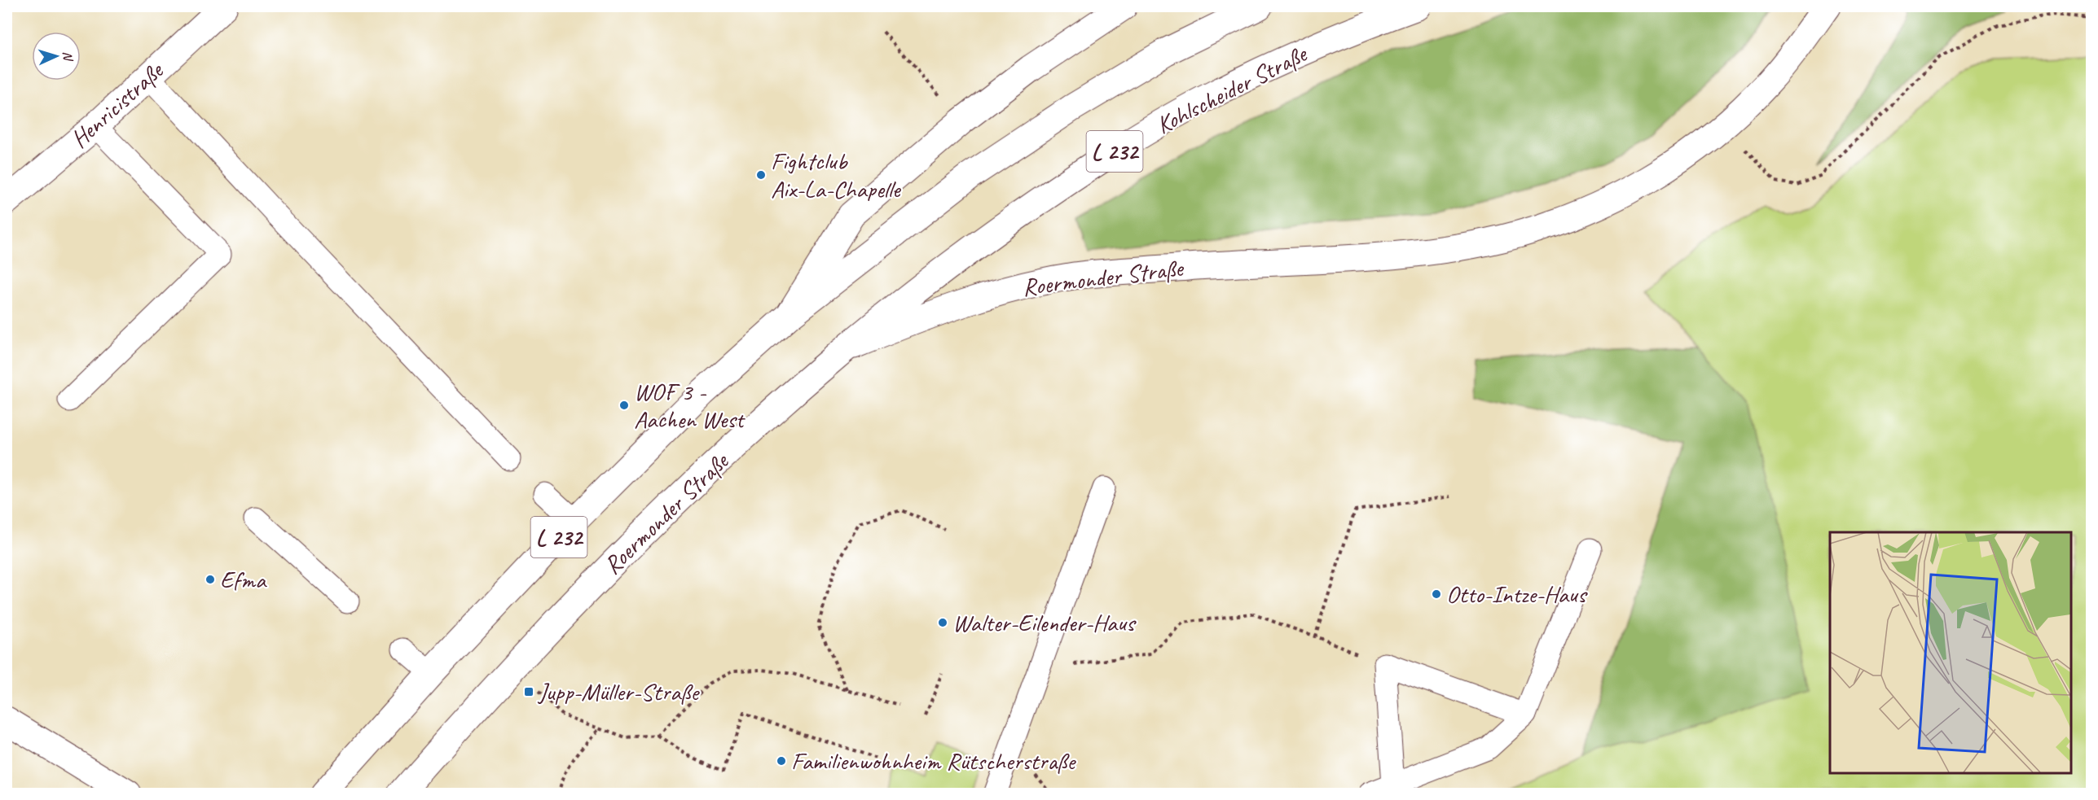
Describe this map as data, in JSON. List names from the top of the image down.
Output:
{
  "streets": {
    "main road": [
      "Kohlscheider Straße",
      "Henricistraße",
      "L 232",
      "Roermonder Straße"
    ]
  },
  "crossings": [
    ["Kohlscheider Straße", "Roermonder Straße"]
  ],
  "places": {
    "other": [
      "Fightclub Aix-La-Chapelle",
      "WOF 3 - Aachen West",
      "Efma",
      "Otto-Intze-Haus",
      "Walter-Eilender-Haus",
      "Familienwohnheim Rütscherstraße"
    ],
    "transit": ["Jupp-Müller-Straße"]
  },
  "north": "right"
}
